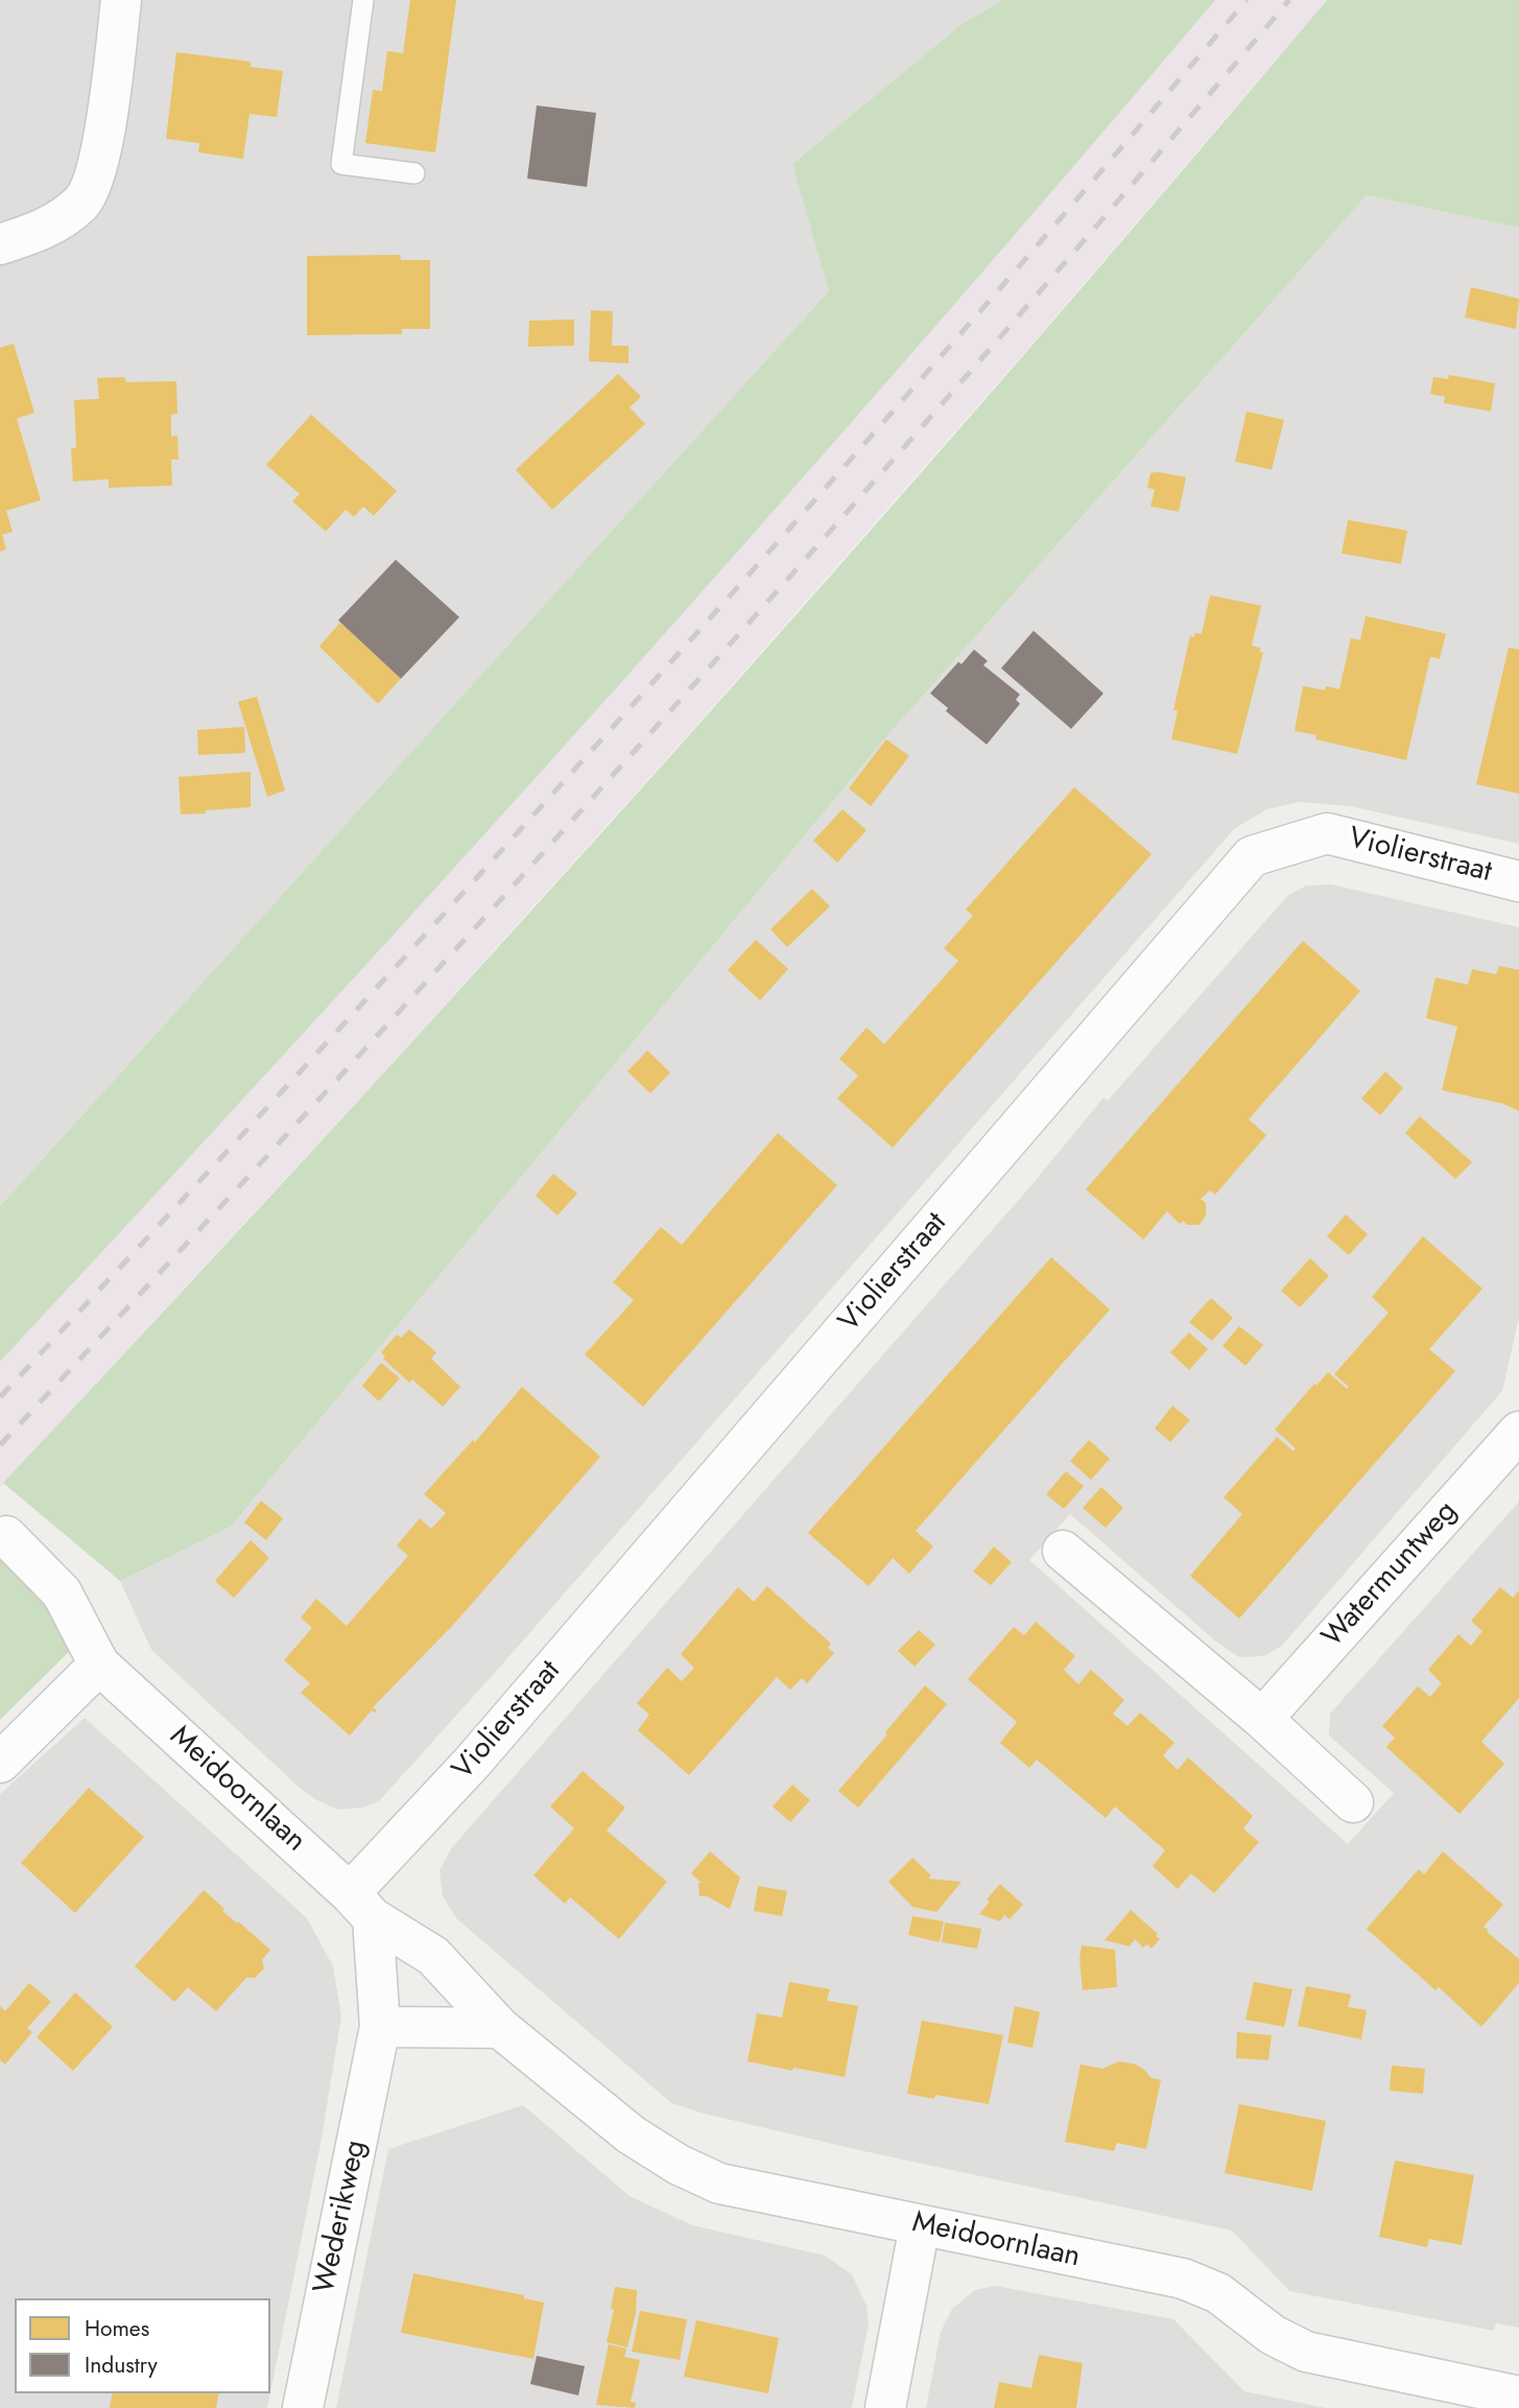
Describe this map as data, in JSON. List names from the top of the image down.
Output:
{
  "streets": {
    "street": [
      "Violierstraat",
      "Watermuntweg",
      "Meidoornlaan",
      "Wederikweg"
    ]
  },
  "crossings": [
    ["Violierstraat", "Meidoornlaan"]
  ],
  "legend": ["Homes", "Industry"]
}
